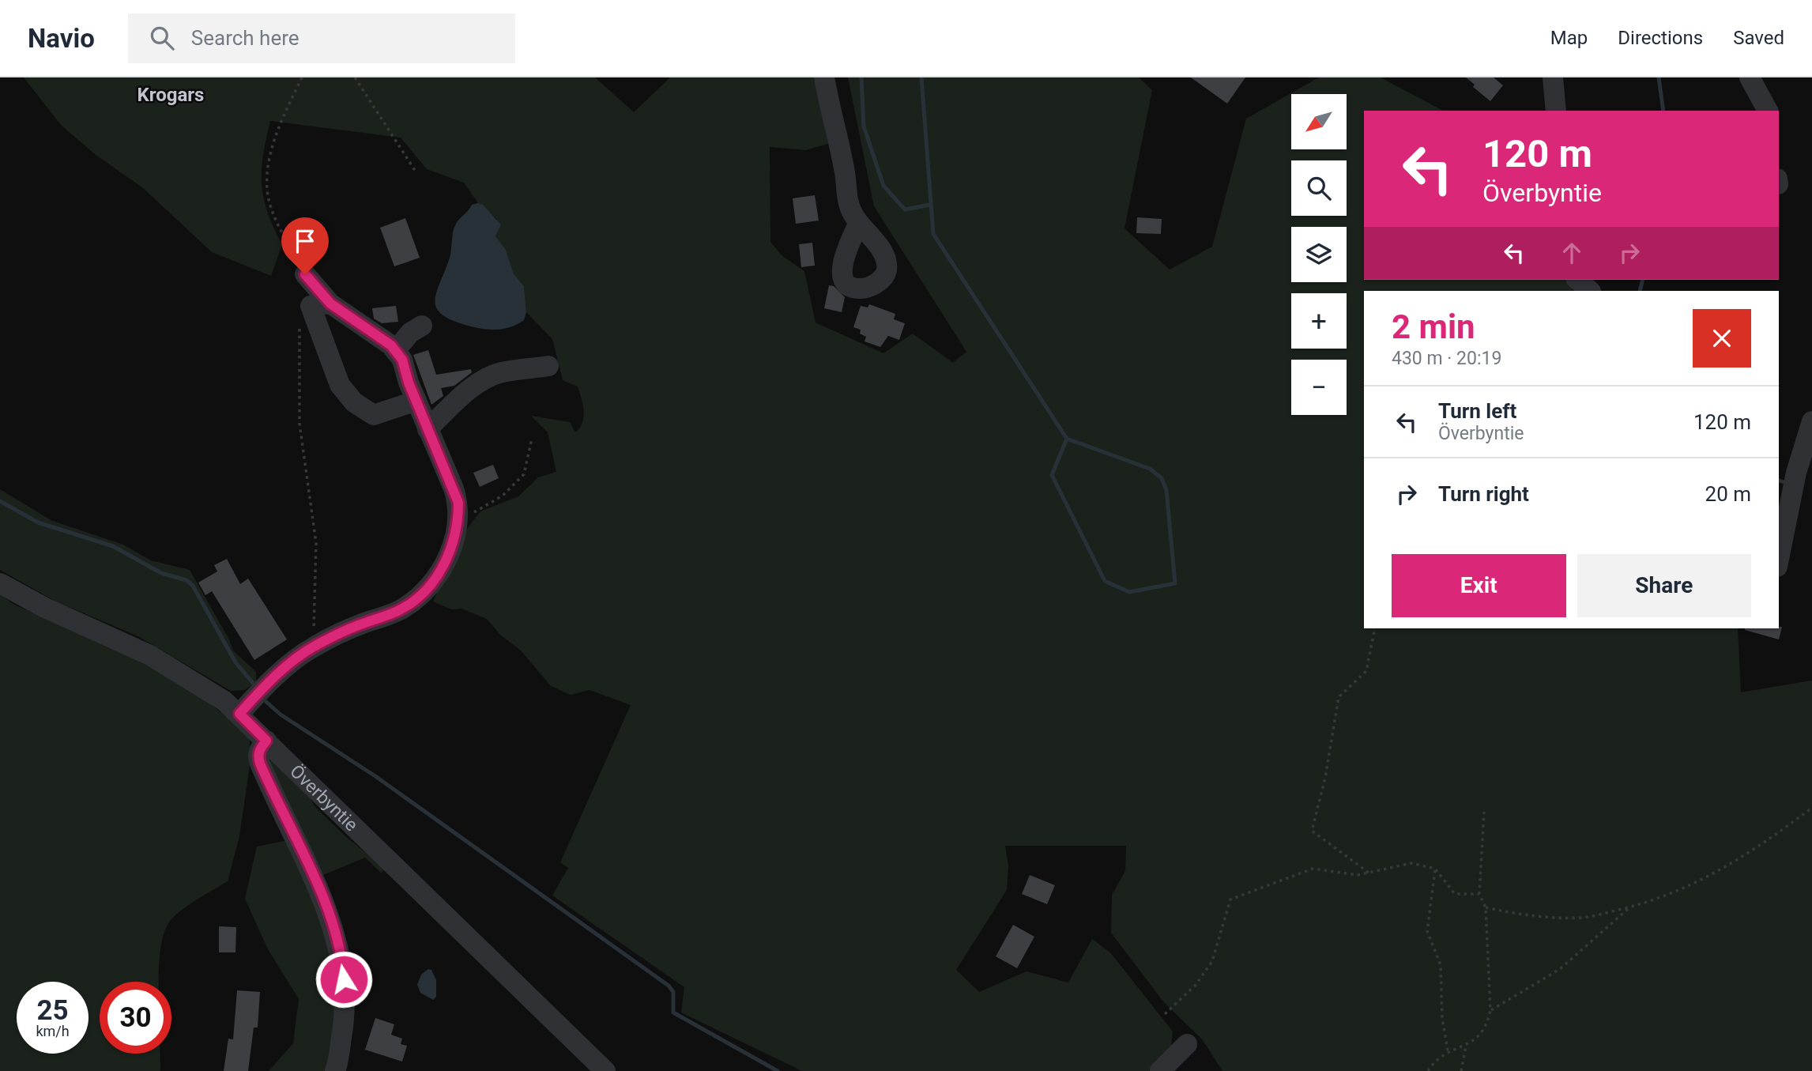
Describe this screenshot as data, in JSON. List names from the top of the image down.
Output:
{
  "streets": {
    "street": ["Överbyntie"]
  },
  "districts": ["Krogars"],
  "north": "bottom left",
  "page": {
    "header": "Navio",
    "search": "Search here",
    "nav": ["Map", "Directions", "Saved"],
    "map_buttons": ["+", "−"],
    "turn": ["120 m", "Överbyntie"],
    "heading": ["2 min", "430 m · 20:19"],
    "list": [
      {
        "name": "Turn left",
        "note": "Överbyntie",
        "value": "120 m"
      },
      {
        "name": "Turn right",
        "value": "20 m"
      }
    ],
    "buttons": ["Exit", "Share"],
    "speed": "25 km/h",
    "limit": "30"
  }
}
